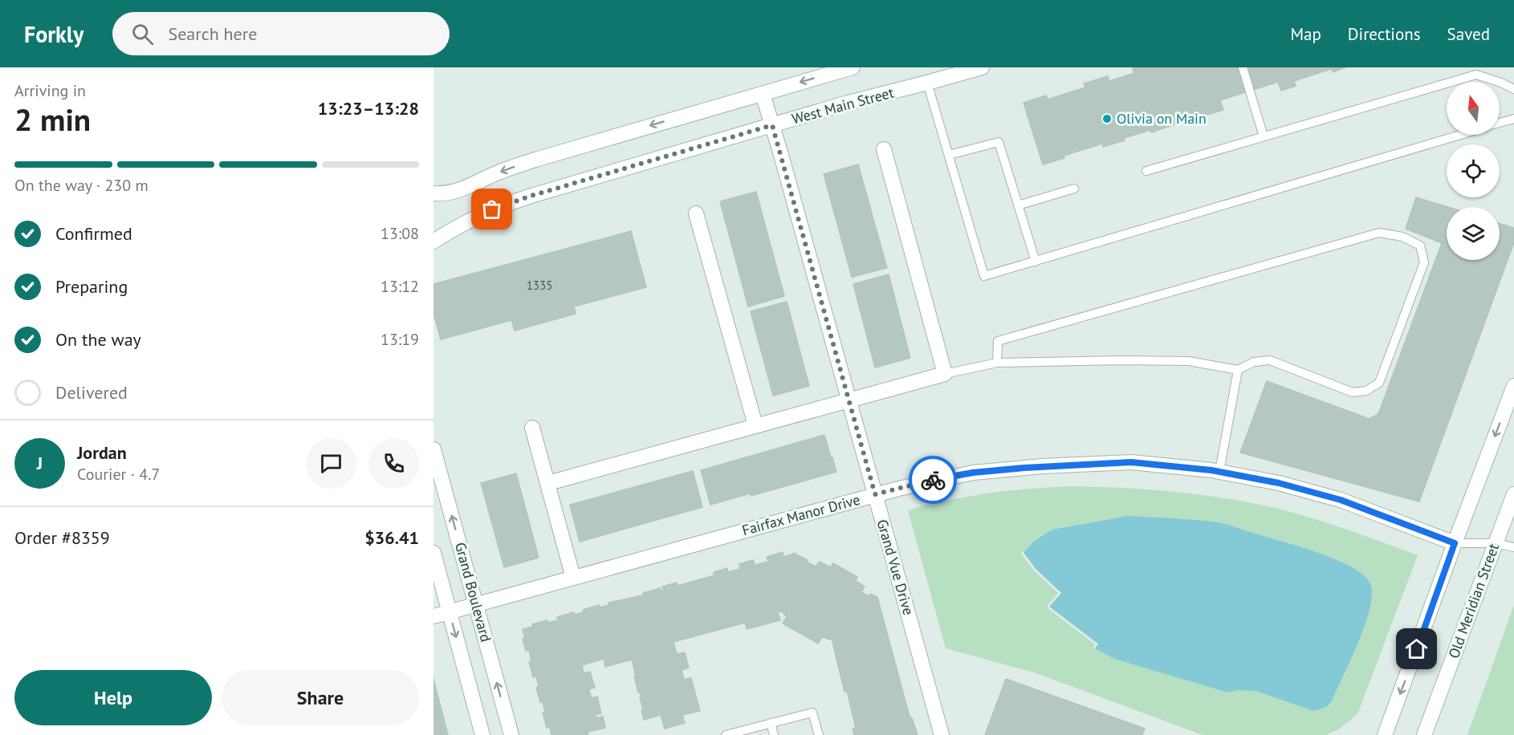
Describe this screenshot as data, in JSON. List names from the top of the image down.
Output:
{
  "streets": {
    "street": [
      "West Main Street",
      "Fairfax Manor Drive",
      "Grand Vue Drive",
      "Grand Boulevard",
      "Old Meridian Street"
    ]
  },
  "crossings": [
    ["West Main Street", "Grand Vue Drive"],
    ["Fairfax Manor Drive", "Grand Vue Drive"],
    ["Fairfax Manor Drive", "Grand Boulevard"]
  ],
  "places": ["Olivia on Main"],
  "house_numbers": ["1335"],
  "north": "top",
  "page": {
    "header": "Forkly",
    "search": "Search here",
    "nav": ["Map", "Directions", "Saved"],
    "heading": ["2 min", "Arriving in", "13:23–13:28"],
    "panel": [
      "Jordan",
      "Courier · 4.7",
      "Order #8359",
      "$36.41"
    ],
    "bar": "On the way · 230 m",
    "list": [
      ["Confirmed", "13:08"],
      ["Preparing", "13:12"],
      ["On the way", "13:19"],
      "Delivered"
    ],
    "round": "J",
    "buttons": ["Help", "Share"]
  }
}
